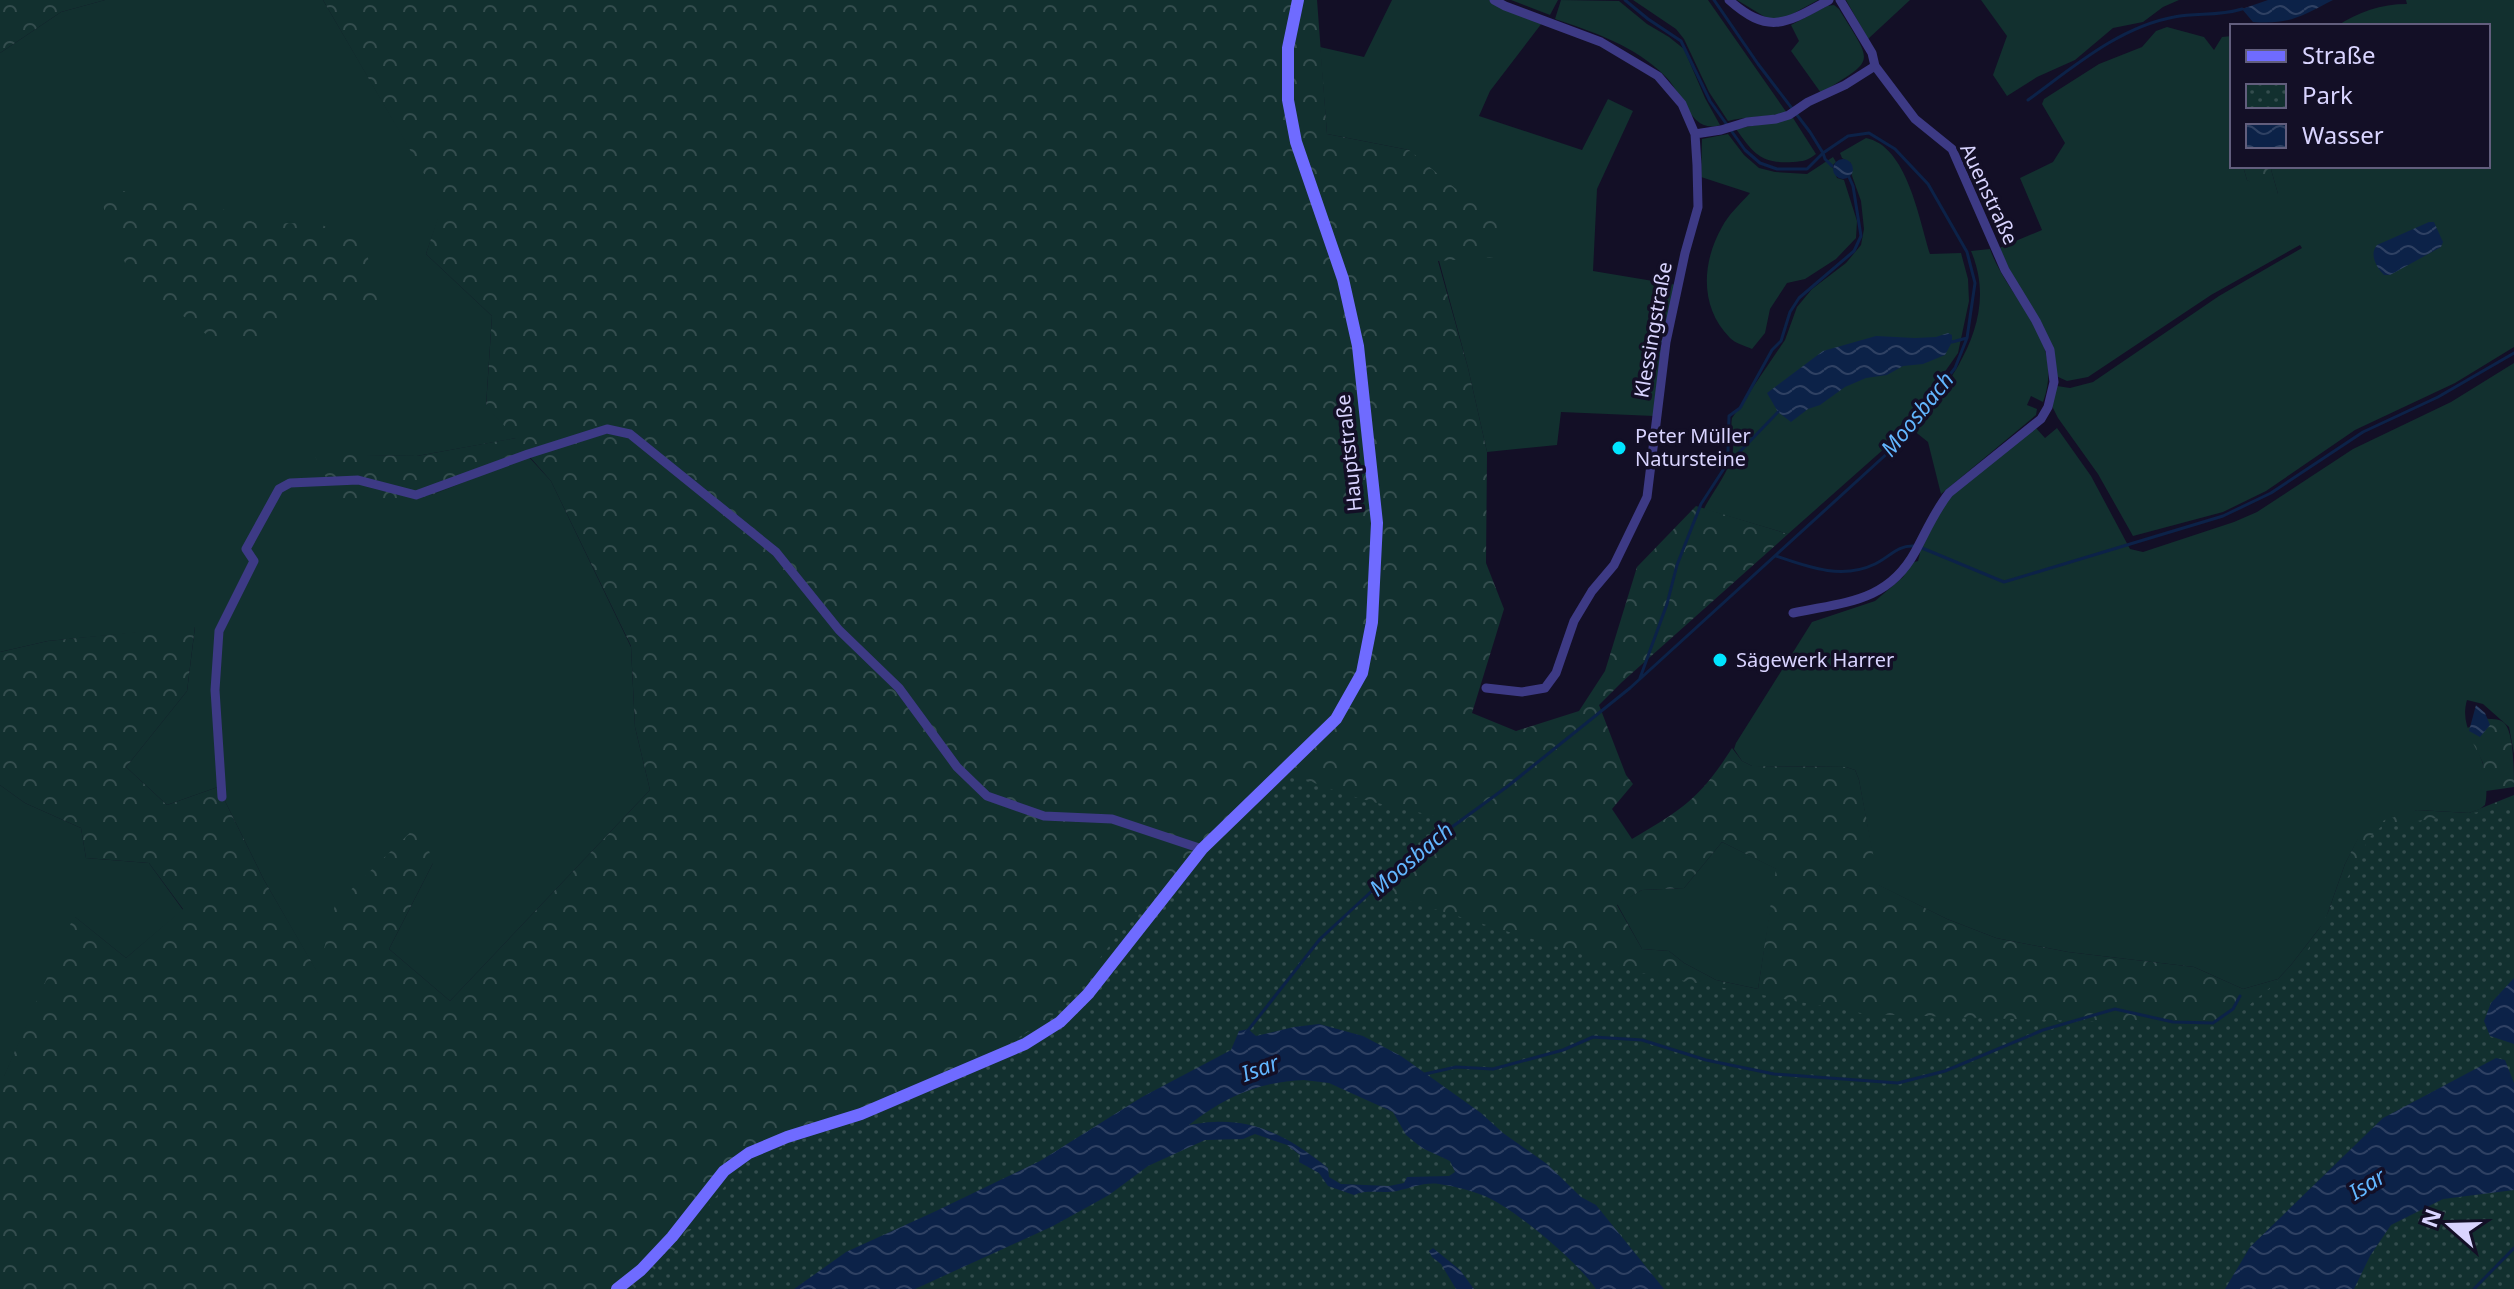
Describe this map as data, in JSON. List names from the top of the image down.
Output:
{
  "streets": {
    "main road": ["Hauptstraße"],
    "street": ["Auenstraße", "Klessingstraße"]
  },
  "water": ["Moosbach", "Isar"],
  "places": ["Peter Müller Natursteine", "Sägewerk Harrer"],
  "legend": ["Straße", "Park", "Wasser"],
  "north": "left"
}
